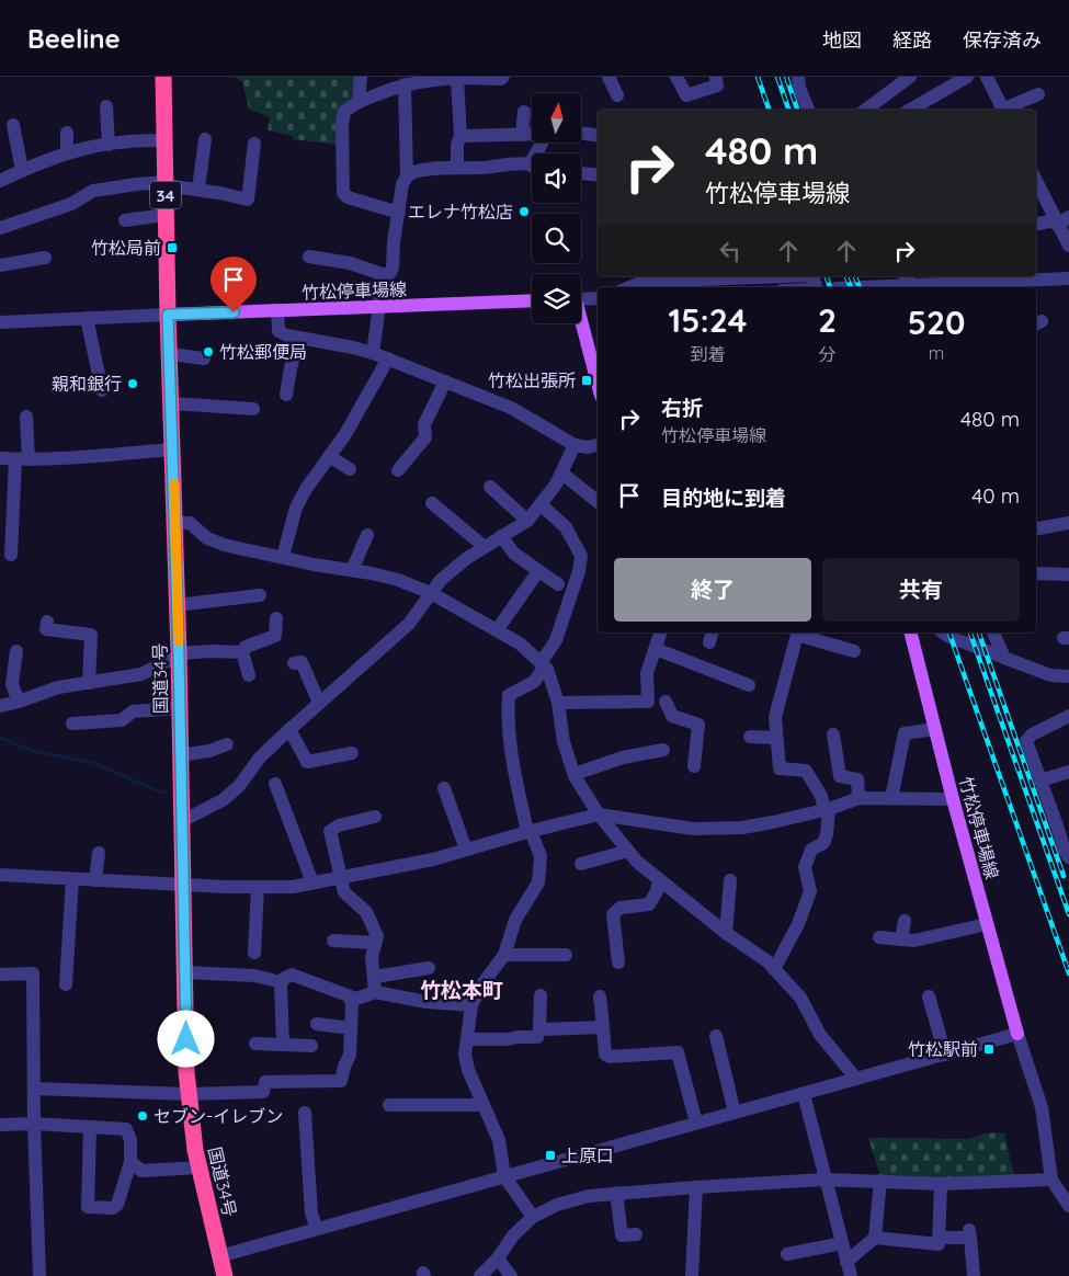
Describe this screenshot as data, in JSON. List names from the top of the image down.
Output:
{
  "streets": {
    "highway": ["34", "国道34号"],
    "main road": ["竹松停車場線"]
  },
  "crossings": [
    ["竹松停車場線", "国道34号"]
  ],
  "districts": ["竹松本町"],
  "places": {
    "other": [
      "エレナ竹松店",
      "竹松郵便局",
      "親和銀行",
      "セブン-イレブン"
    ],
    "transit": [
      "竹松局前",
      "竹松出張所",
      "竹松駅前",
      "上原口"
    ]
  },
  "north": "top",
  "page": {
    "header": "Beeline",
    "nav": ["地図", "経路", "保存済み"],
    "turn": ["480 m", "竹松停車場線"],
    "eta": [
      "15:24",
      "到着",
      "2",
      "分",
      "520",
      "m"
    ],
    "list": [
      {
        "name": "右折",
        "note": "竹松停車場線",
        "value": "480 m"
      },
      {
        "name": "目的地に到着",
        "value": "40 m"
      }
    ],
    "buttons": ["終了", "共有"]
  }
}
